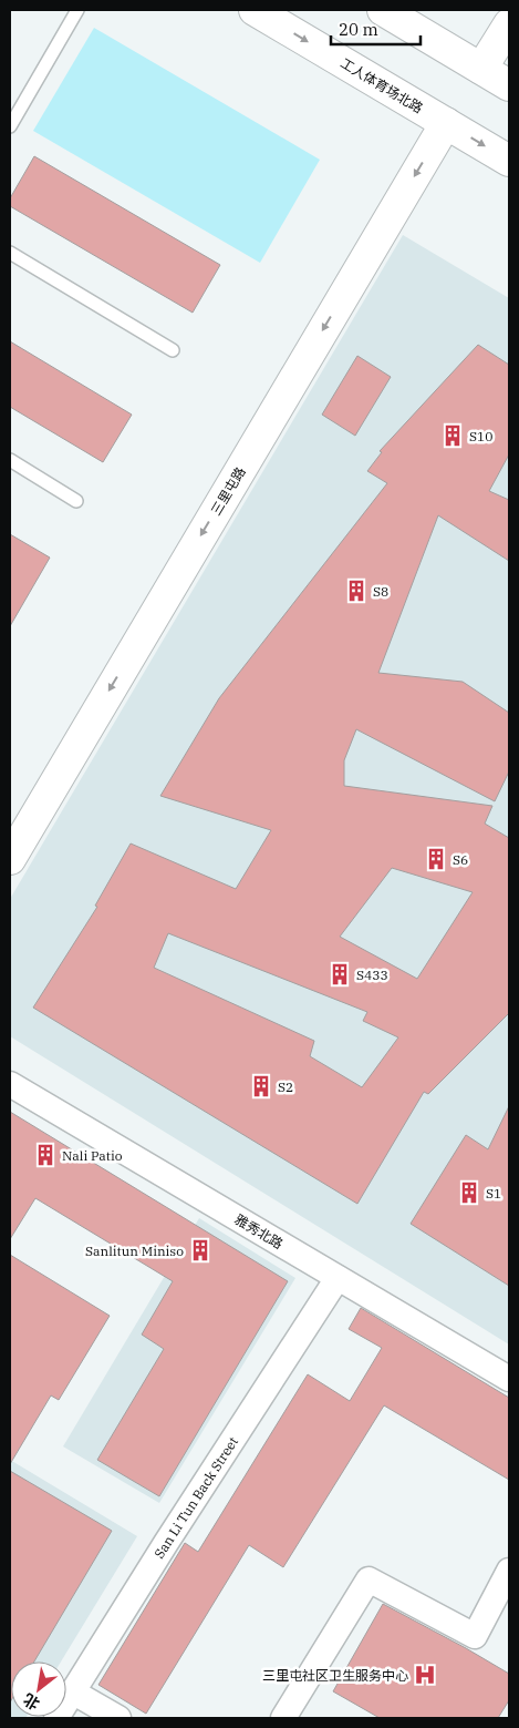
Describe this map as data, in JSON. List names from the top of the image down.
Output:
{
  "streets": {
    "street": [
      "工人体育场北路",
      "三里屯路",
      "雅秀北路",
      "San Li Tun Back Street"
    ]
  },
  "crossings": [
    ["工人体育场北路", "三里屯路"],
    ["雅秀北路", "San Li Tun Back Street"]
  ],
  "one_way": ["三里屯路"],
  "places": {
    "building": [
      "S10",
      "S8",
      "S6",
      "S433",
      "S2",
      "Nali Patio",
      "S1",
      "Sanlitun Miniso"
    ],
    "hospital": ["三里屯社区卫生服务中心"]
  },
  "scale_bar": "20 m",
  "north": "bottom left"
}
